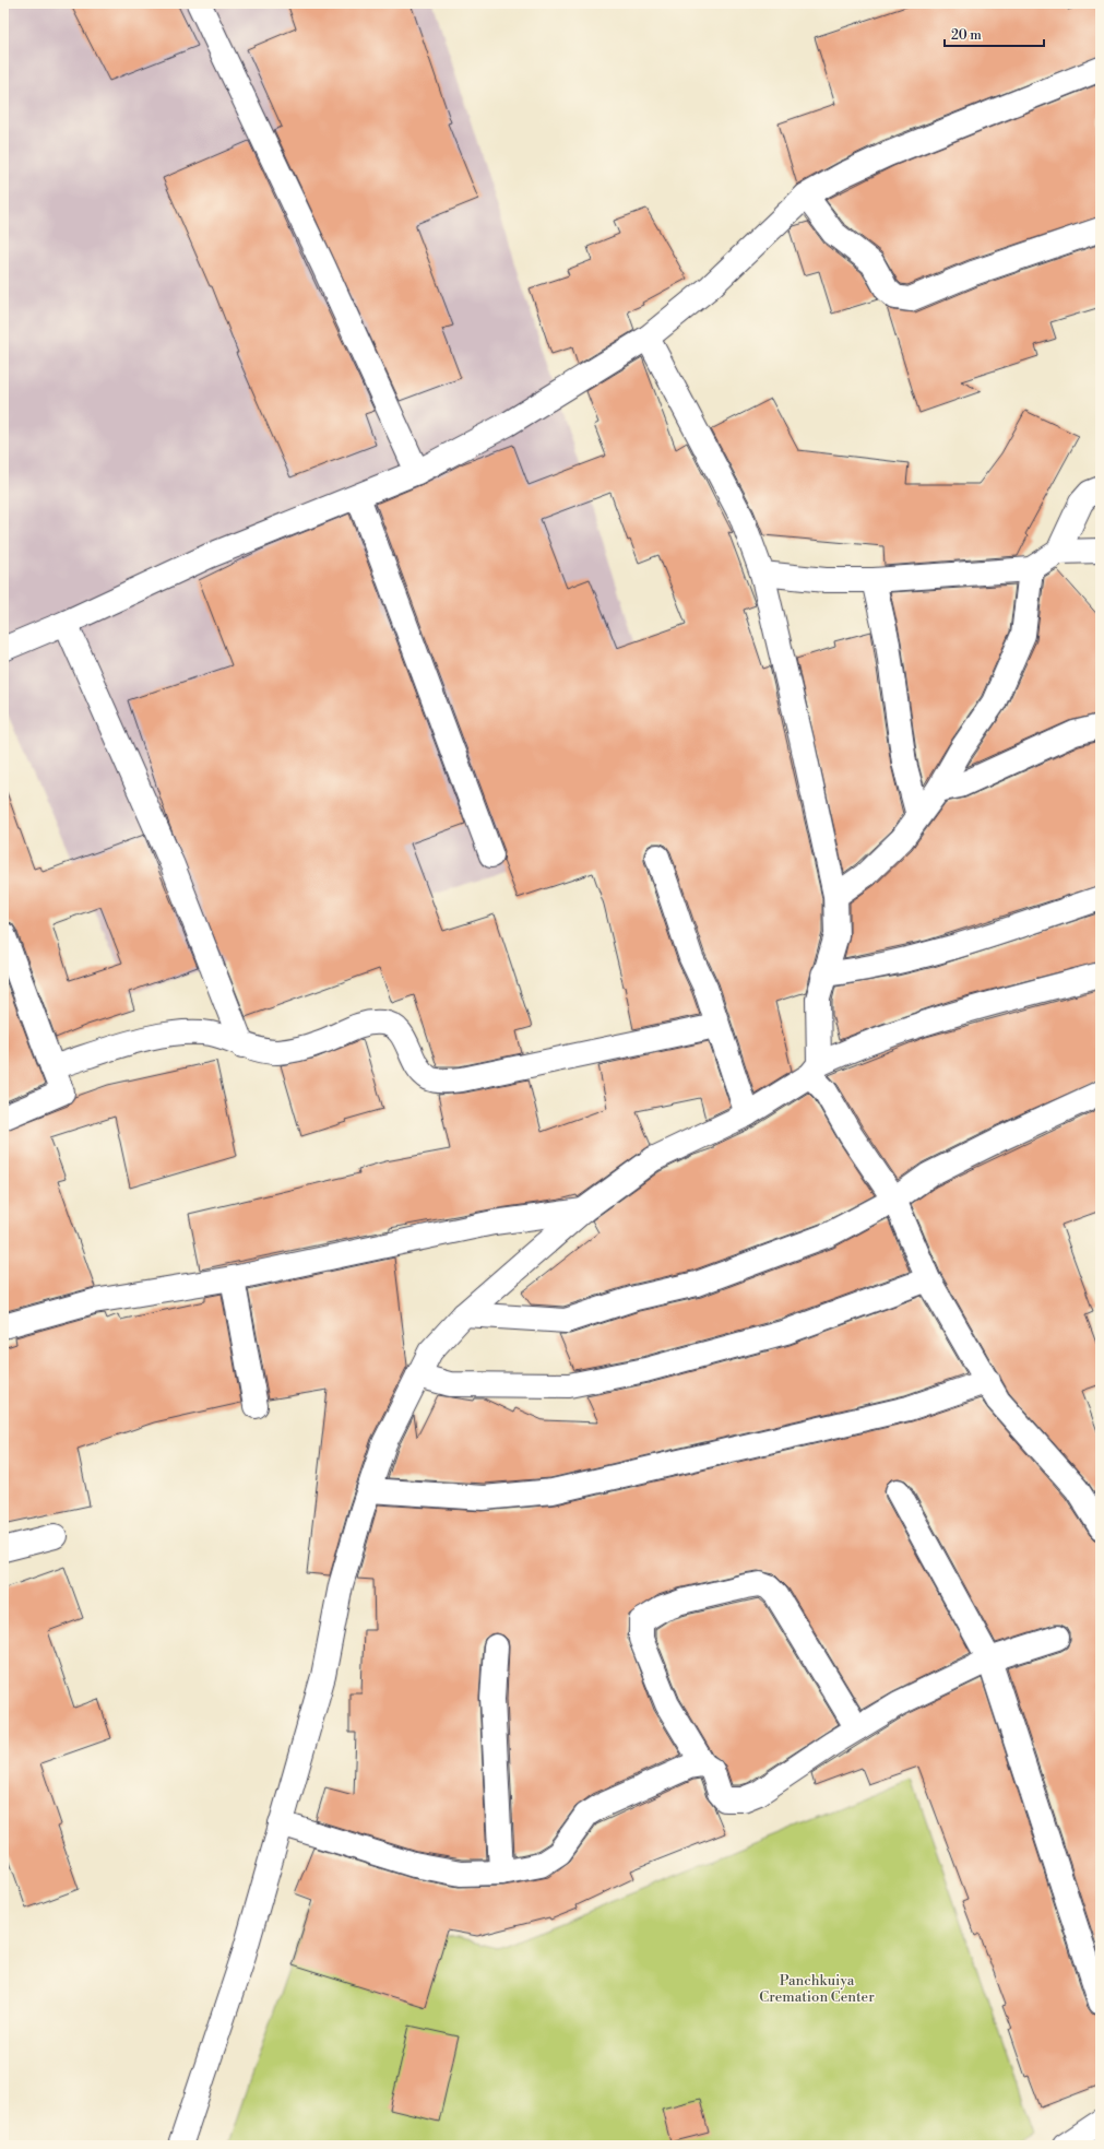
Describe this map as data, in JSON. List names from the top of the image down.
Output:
{
  "parks": ["Panchkuiya Cremation Center"],
  "scale_bar": "20 m"
}
